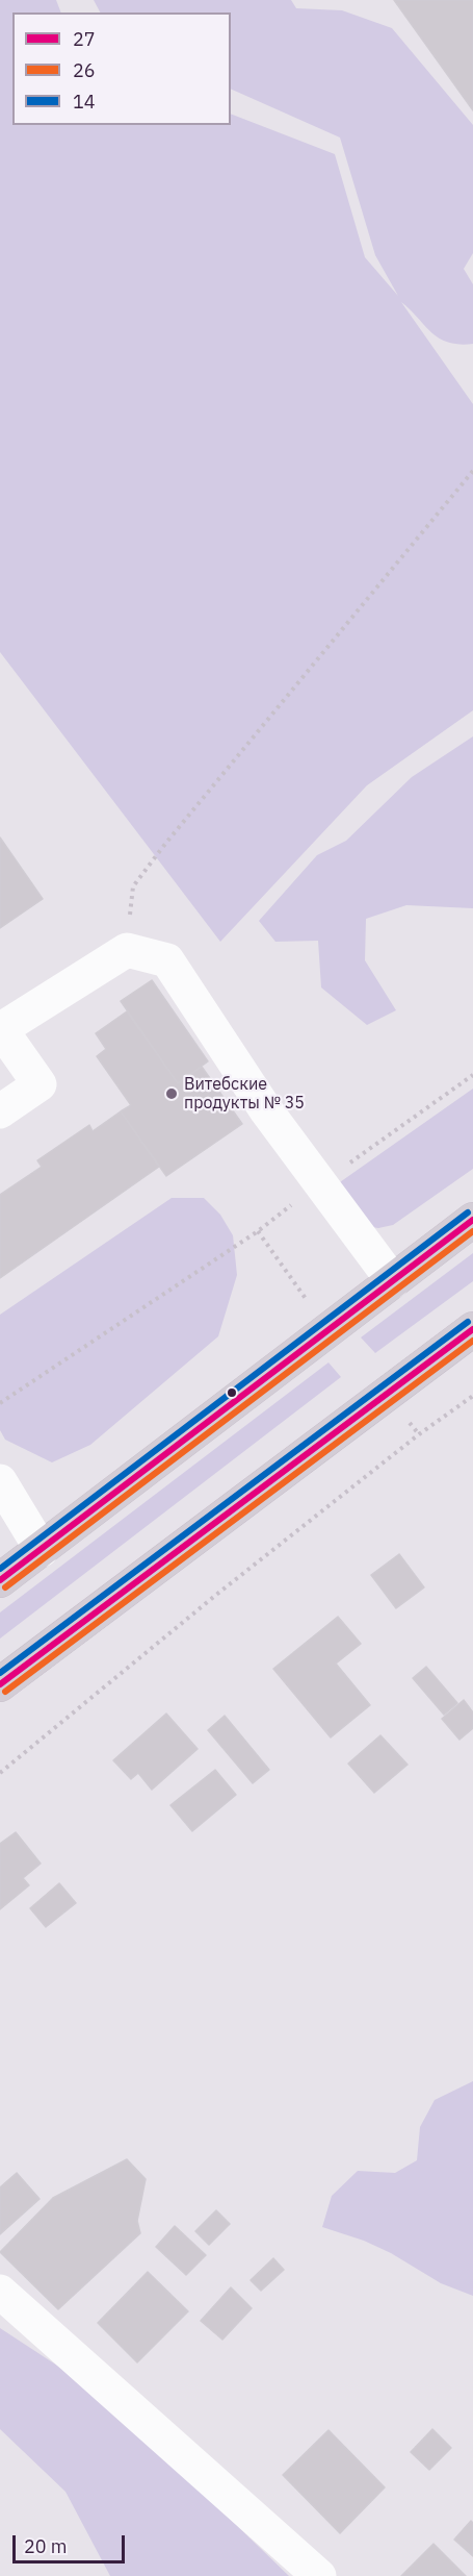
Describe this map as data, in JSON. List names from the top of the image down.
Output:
{
  "places": ["Витебские продукты № 35"],
  "lines": ["transit line 14", "transit line 27", "transit line 26"],
  "legend": ["27", "26", "14"],
  "scale_bar": "20 m"
}
